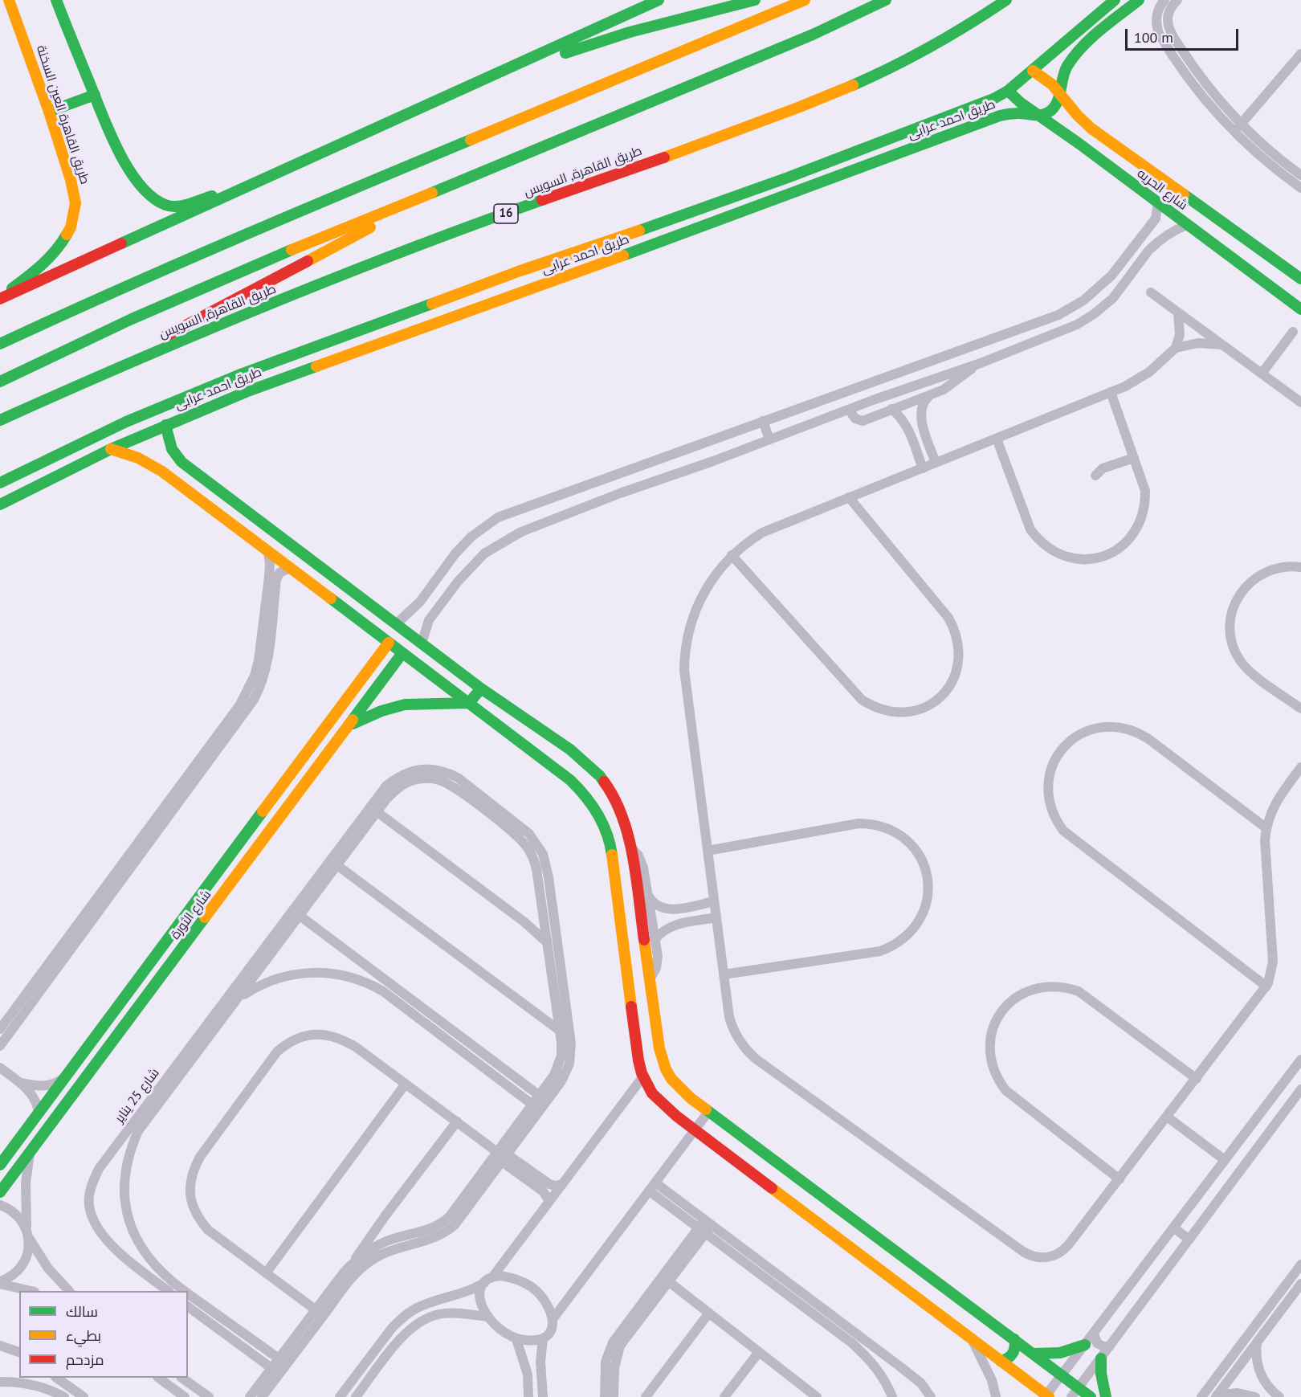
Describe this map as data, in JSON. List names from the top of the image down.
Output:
{
  "streets": {
    "main road": [
      "طريق القاهرة العين السخنة",
      "طريق احمد عرابى",
      "طريق القاهرة, السويس",
      "شارع الحريه",
      "16",
      "شارع الثورة"
    ],
    "street": ["شارع 25 يناير"]
  },
  "crossings": [
    ["طريق احمد عرابى", "شارع الحريه"]
  ],
  "legend": ["سالك", "بطيء", "مزدحم"],
  "scale_bar": "100 m"
}
